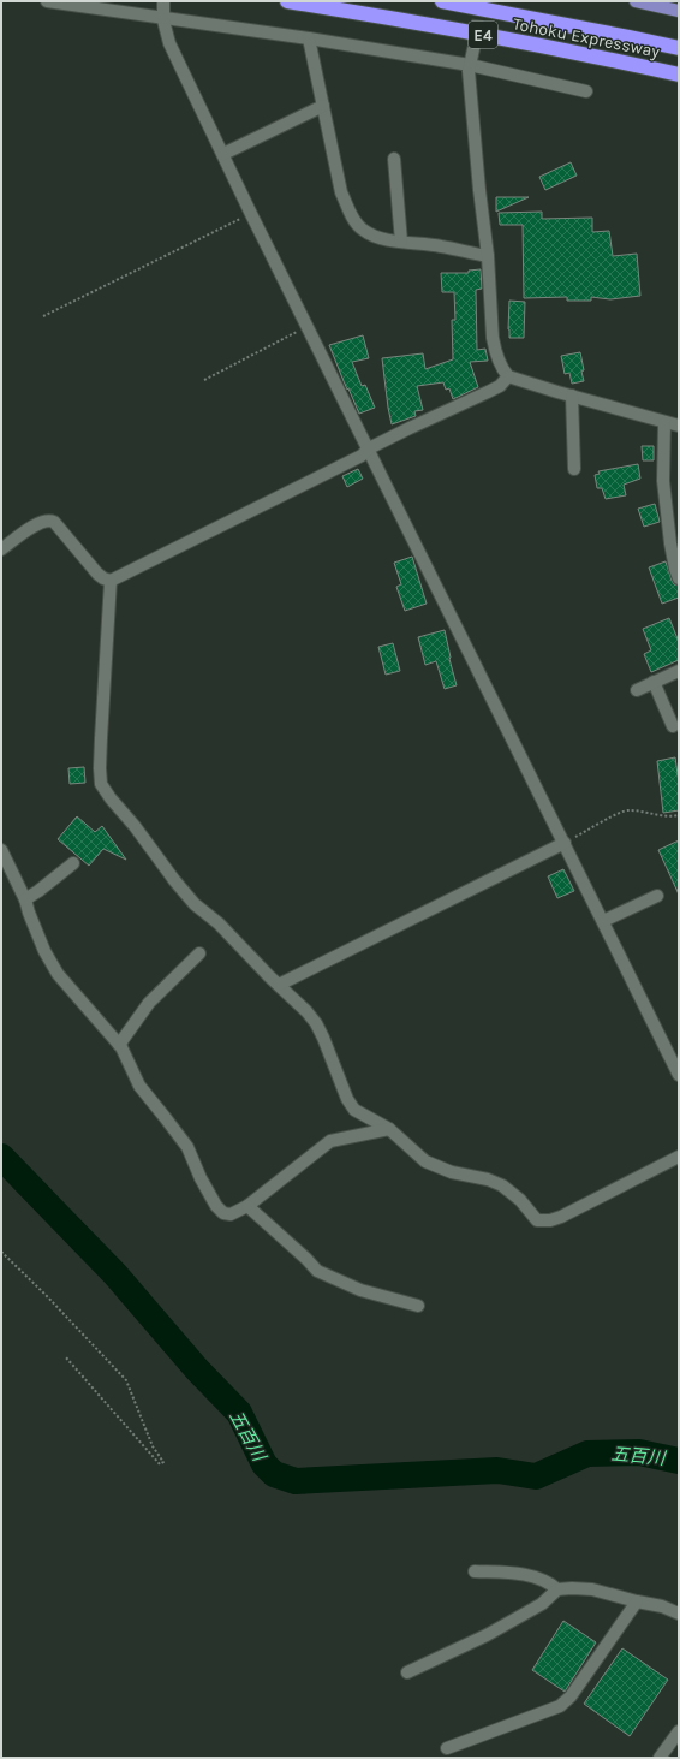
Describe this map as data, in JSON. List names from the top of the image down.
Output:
{
  "streets": {
    "highway": ["E4", "Tohoku Expressway"]
  },
  "water": ["五百川"]
}
